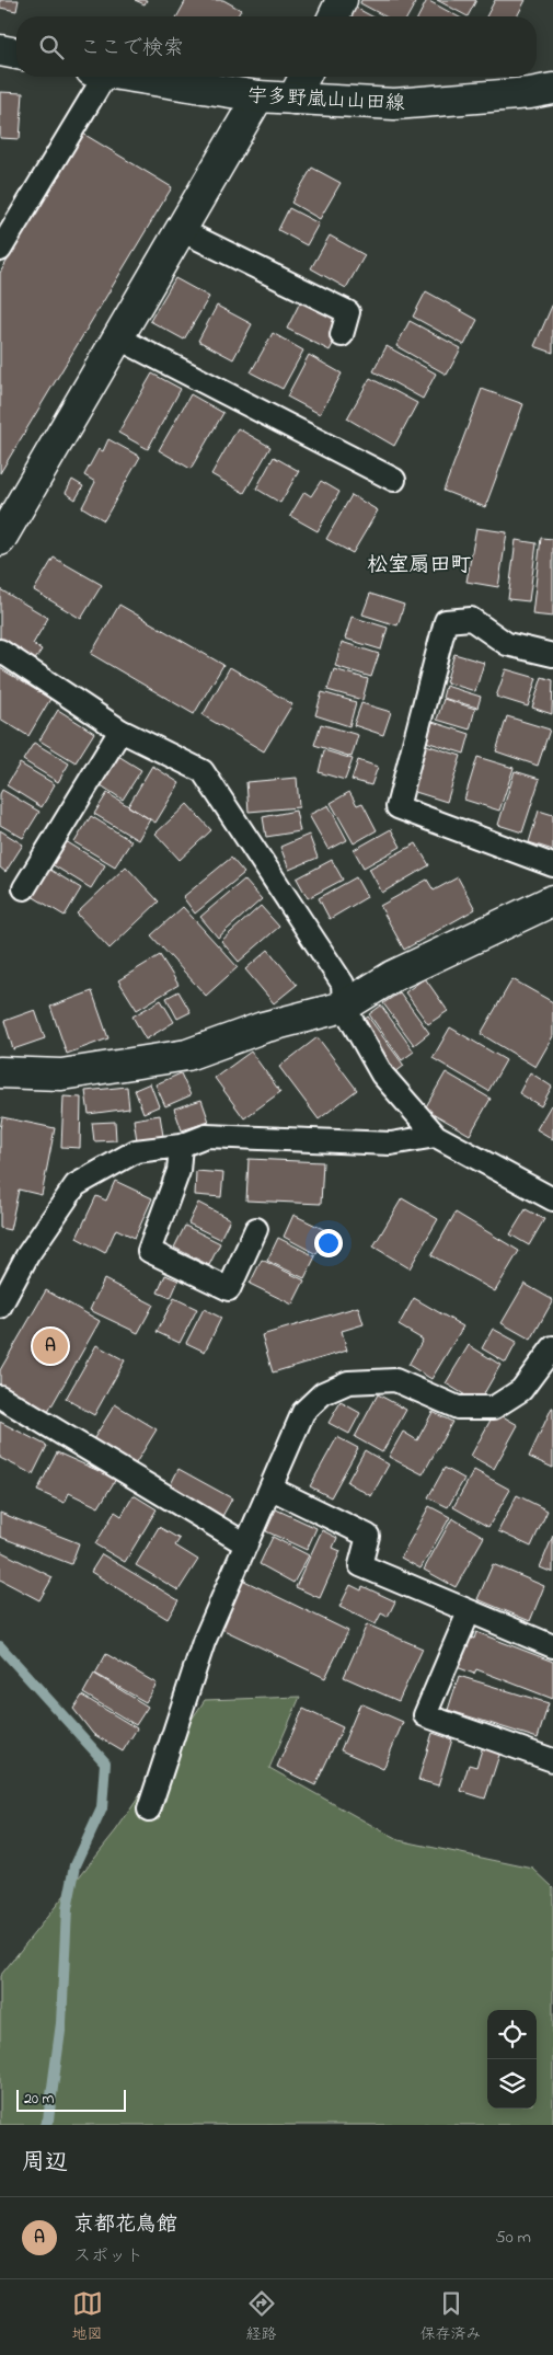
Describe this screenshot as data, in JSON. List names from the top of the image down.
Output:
{
  "streets": {
    "street": ["宇多野嵐山山田線"]
  },
  "districts": ["松室扇田町"],
  "scale_bar": "20 m",
  "page": {
    "search": "ここで検索",
    "pins": "A",
    "scale": "20 m",
    "heading": "周辺",
    "list": [
      {
        "mark": "A",
        "name": "京都花鳥館",
        "note": "スポット",
        "value": "50 m"
      }
    ],
    "nav": ["地図", "経路", "保存済み"]
  }
}
